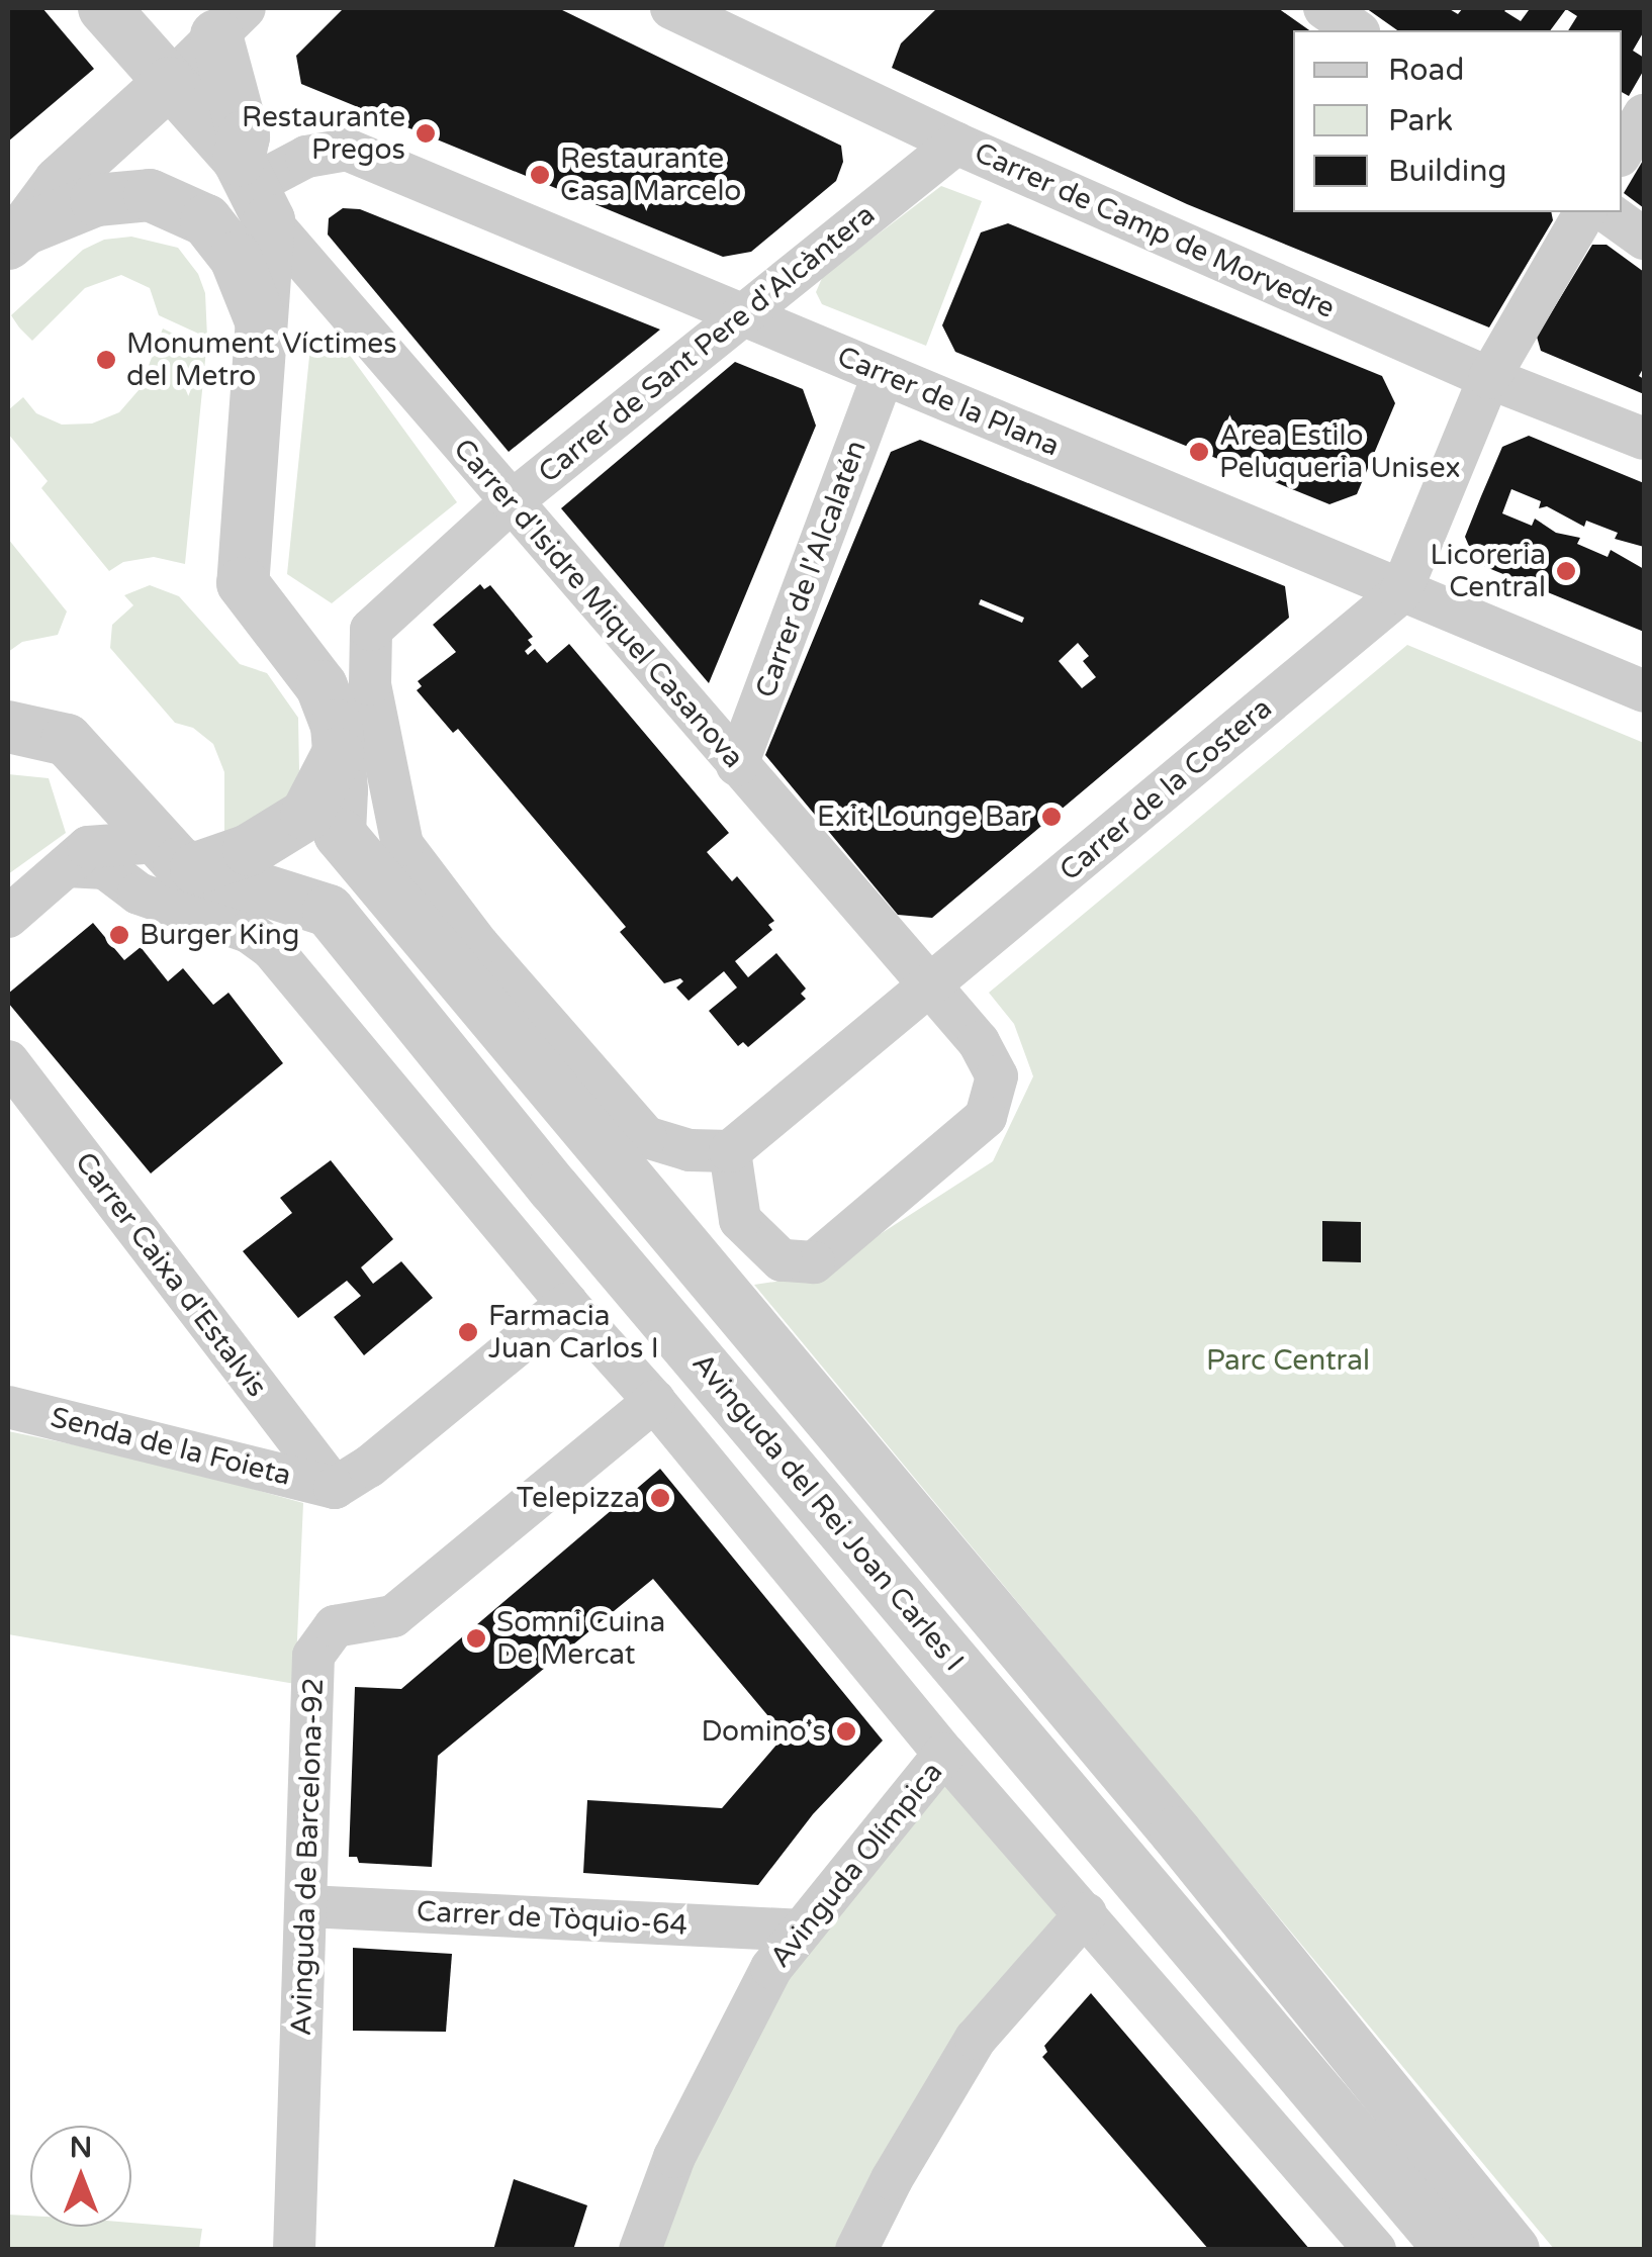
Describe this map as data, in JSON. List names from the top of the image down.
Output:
{
  "streets": {
    "street": [
      "Carrer de Camp de Morvedre",
      "Carrer de Sant Pere d'Alcàntera",
      "Carrer de la Plana",
      "Carrer de l'Alcalatén",
      "Carrer d'Isidre Miquel Casanova",
      "Carrer de la Costera",
      "Carrer Caixa d'Estalvis",
      "Senda de la Foieta",
      "Avinguda del Rei Joan Carles I",
      "Avinguda de Barcelona-92",
      "Avinguda Olímpica",
      "Carrer de Tòquio-64"
    ]
  },
  "crossings": [
    ["Carrer de Camp de Morvedre", "Carrer de Sant Pere d'Alcàntera"],
    ["Carrer de Sant Pere d'Alcàntera", "Carrer de la Plana"],
    ["Carrer de Sant Pere d'Alcàntera", "Carrer d'Isidre Miquel Casanova"],
    ["Carrer de la Plana", "Carrer de l'Alcalatén"],
    ["Carrer de la Plana", "Carrer d'Isidre Miquel Casanova"],
    ["Carrer de la Plana", "Carrer de la Costera"],
    ["Carrer de l'Alcalatén", "Carrer d'Isidre Miquel Casanova"],
    ["Carrer d'Isidre Miquel Casanova", "Carrer de la Costera"],
    ["Carrer Caixa d'Estalvis", "Senda de la Foieta"],
    ["Avinguda de Barcelona-92", "Carrer de Tòquio-64"],
    ["Avinguda Olímpica", "Carrer de Tòquio-64"]
  ],
  "parks": ["Parc Central"],
  "places": [
    "Restaurante Pregos",
    "Restaurante Casa Marcelo",
    "Monument Víctimes del Metro",
    "Area Estilo Peluqueria Unisex",
    "Licoreria Central",
    "Exit Lounge Bar",
    "Burger King",
    "Farmacia Juan Carlos I",
    "Telepizza",
    "Somni Cuina De Mercat",
    "Domino's"
  ],
  "legend": ["Road", "Park", "Building"],
  "north": "top"
}
